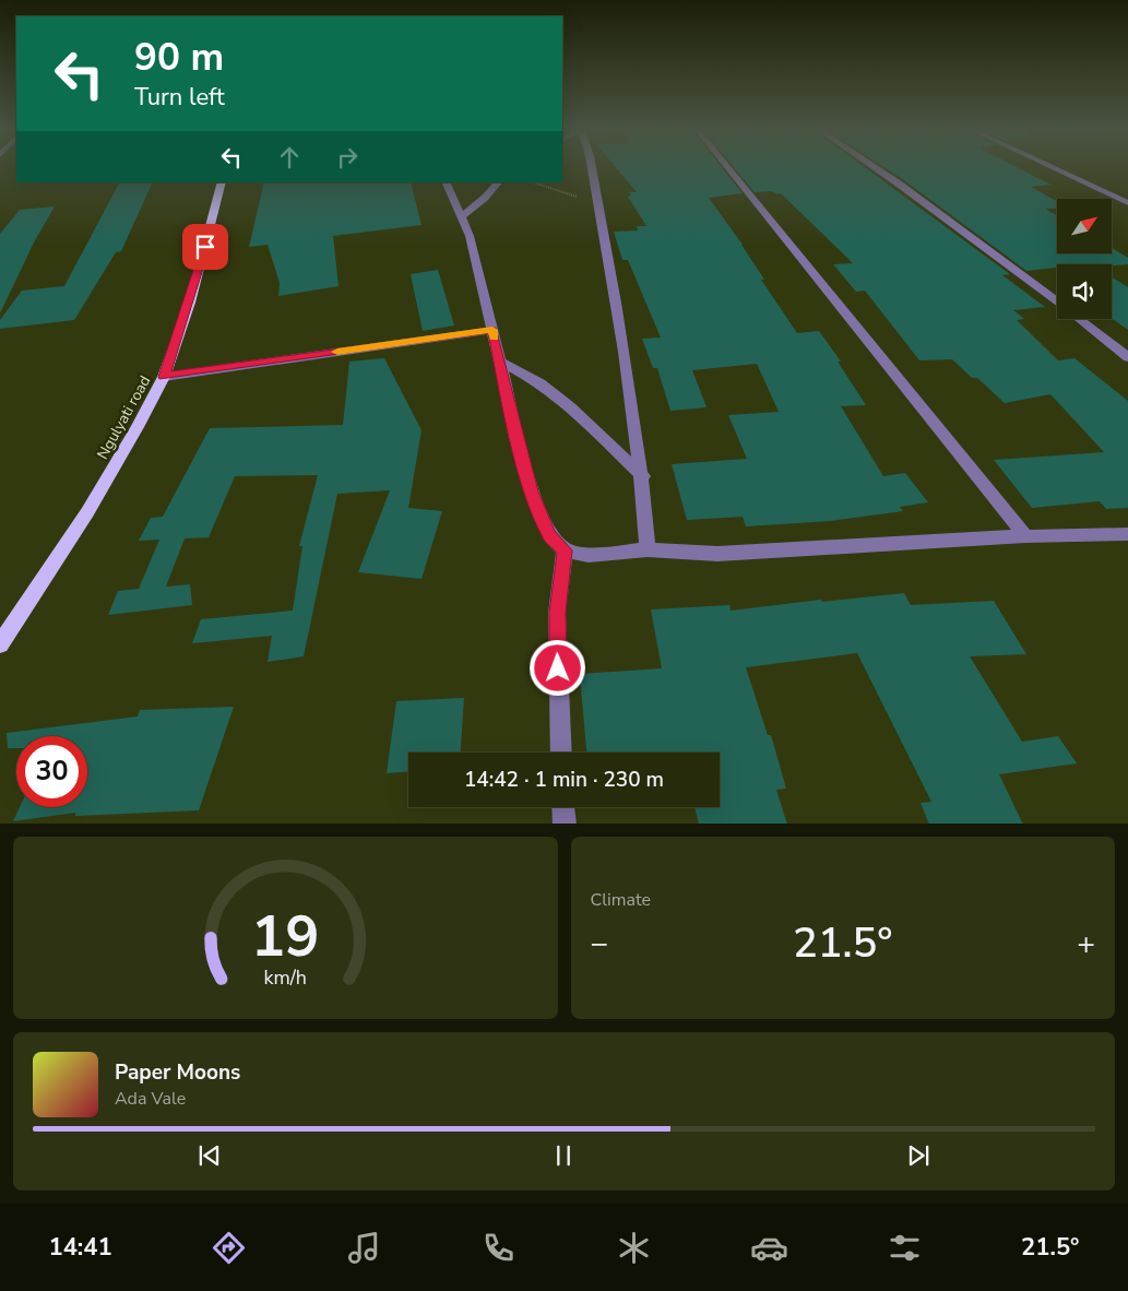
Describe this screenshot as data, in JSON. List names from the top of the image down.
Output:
{
  "streets": {
    "main road": ["Ngulyati road"]
  },
  "north": "top right",
  "page": {
    "turn": ["90 m", "Turn left"],
    "limit": "30",
    "trip": "14:42 · 1 min · 230 m",
    "tile": "Climate",
    "heat": ["−", "21.5°", "+"],
    "song": ["Paper Moons", "Ada Vale"],
    "tabs": ["14:41", "21.5°"],
    "gauge": ["19", "km/h"]
  }
}
